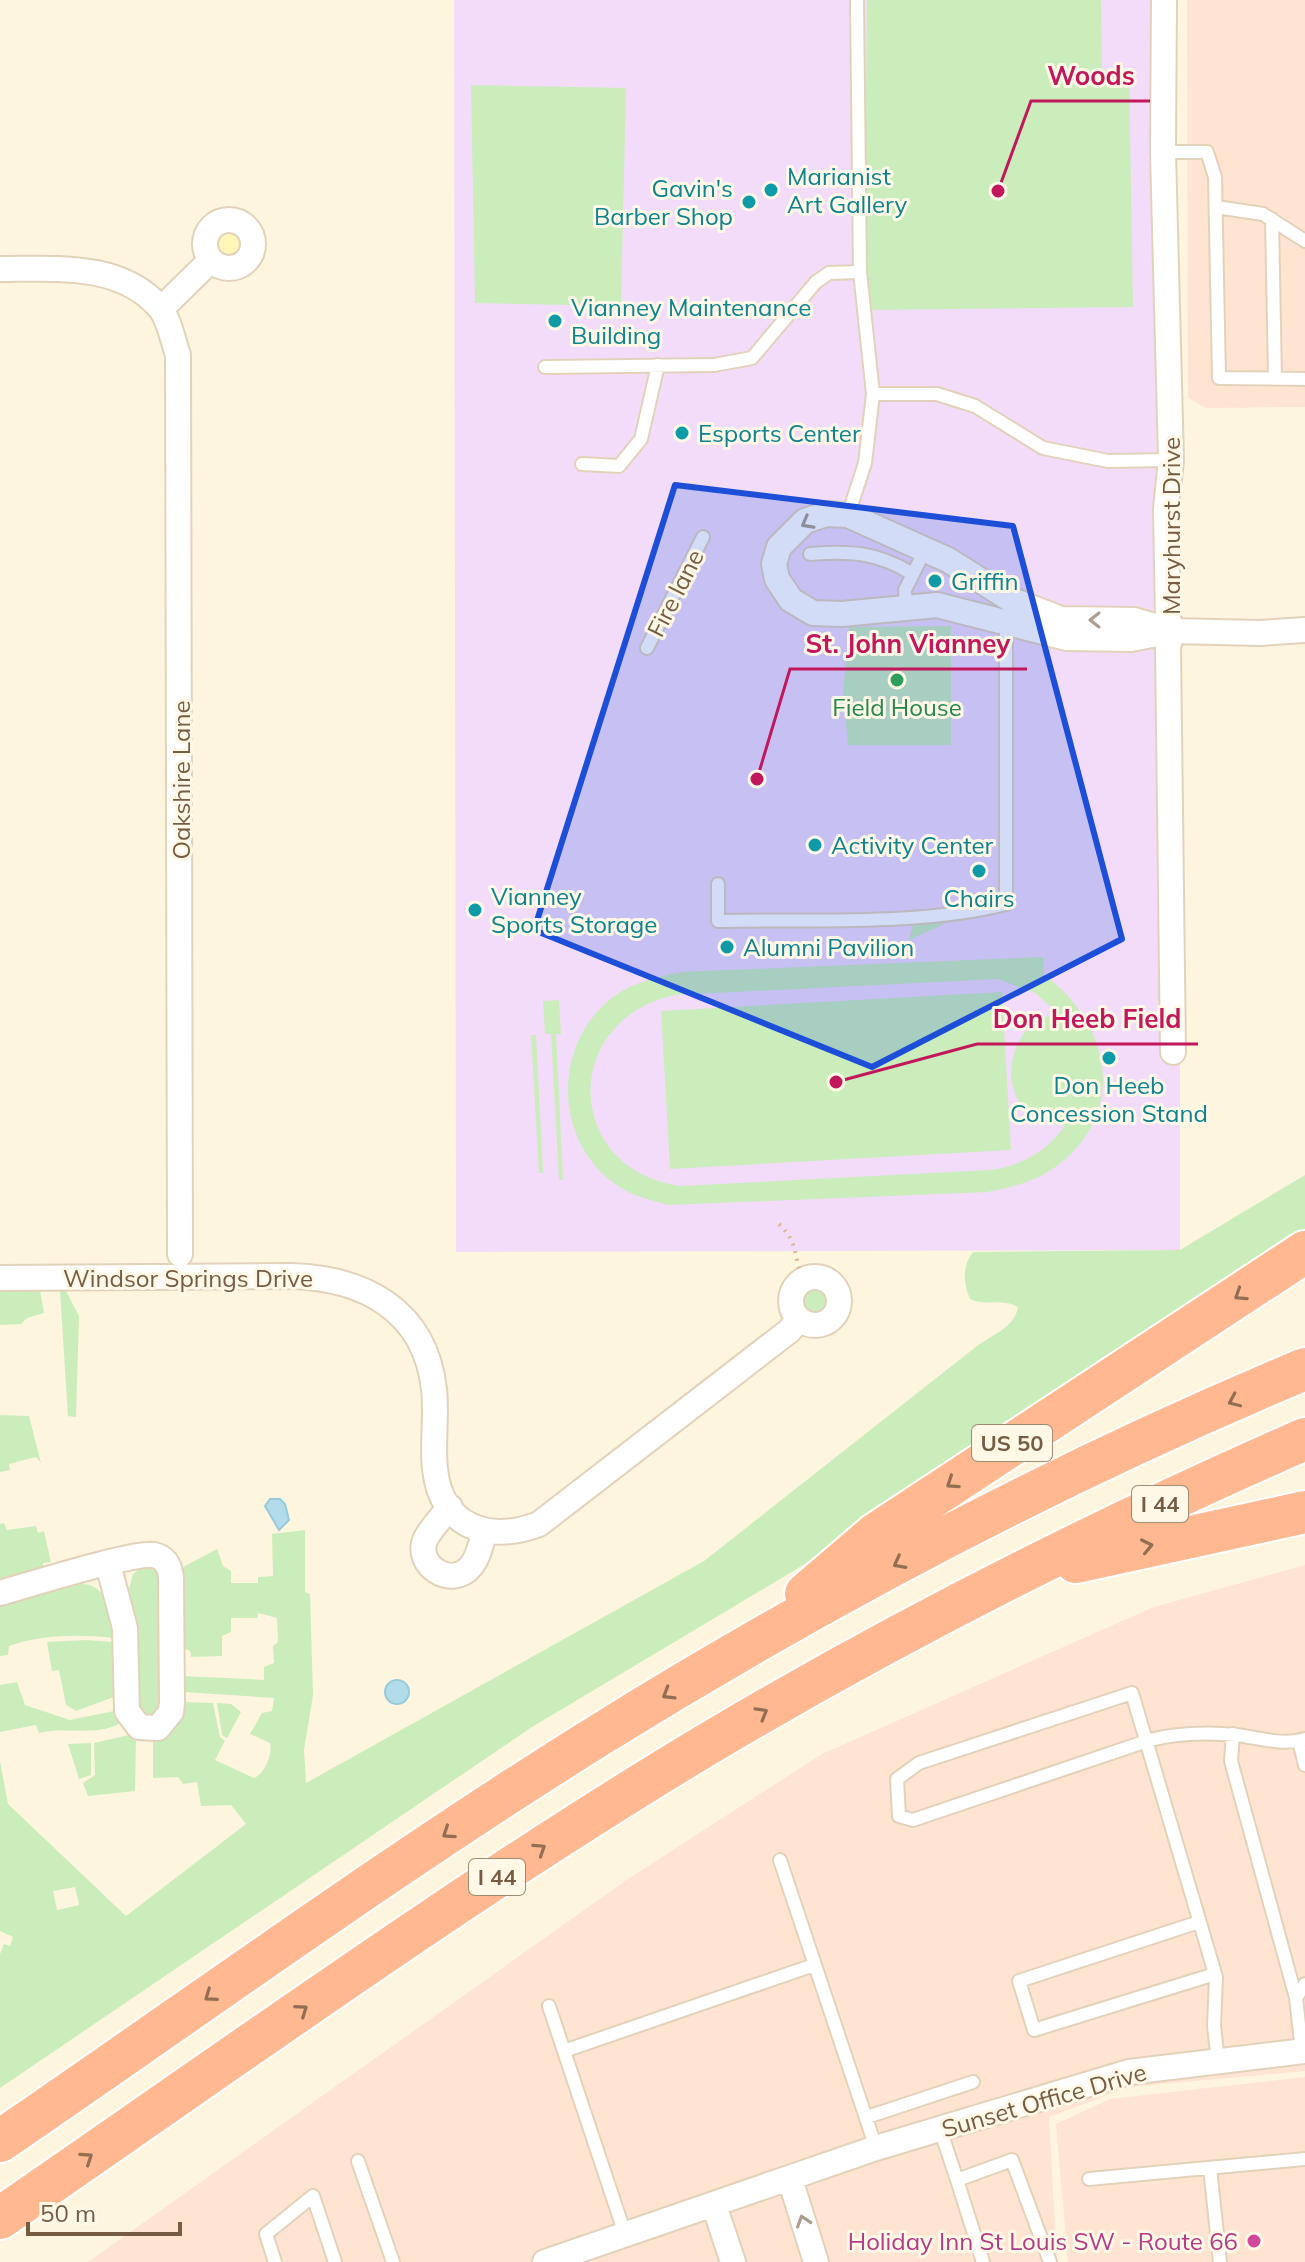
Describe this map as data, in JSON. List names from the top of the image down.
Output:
{
  "streets": {
    "highway": ["US 50", "I 44"],
    "street": [
      "Maryhurst Drive",
      "Oakshire Lane",
      "Windsor Springs Drive",
      "Sunset Office Drive"
    ],
    "lane": ["Fire lane"]
  },
  "crossings": [
    ["US 50", "I 44"]
  ],
  "places": [
    "Marianist Art Gallery",
    "Woods",
    "Gavin's Barber Shop",
    "Vianney Maintenance Building",
    "Esports Center",
    "Griffin",
    "Field House",
    "St. John Vianney",
    "Activity Center",
    "Chairs",
    "Vianney Sports Storage",
    "Alumni Pavilion",
    "Don Heeb Concession Stand",
    "Don Heeb Field",
    "Holiday Inn St Louis SW - Route 66"
  ],
  "scale_bar": "50 m"
}
